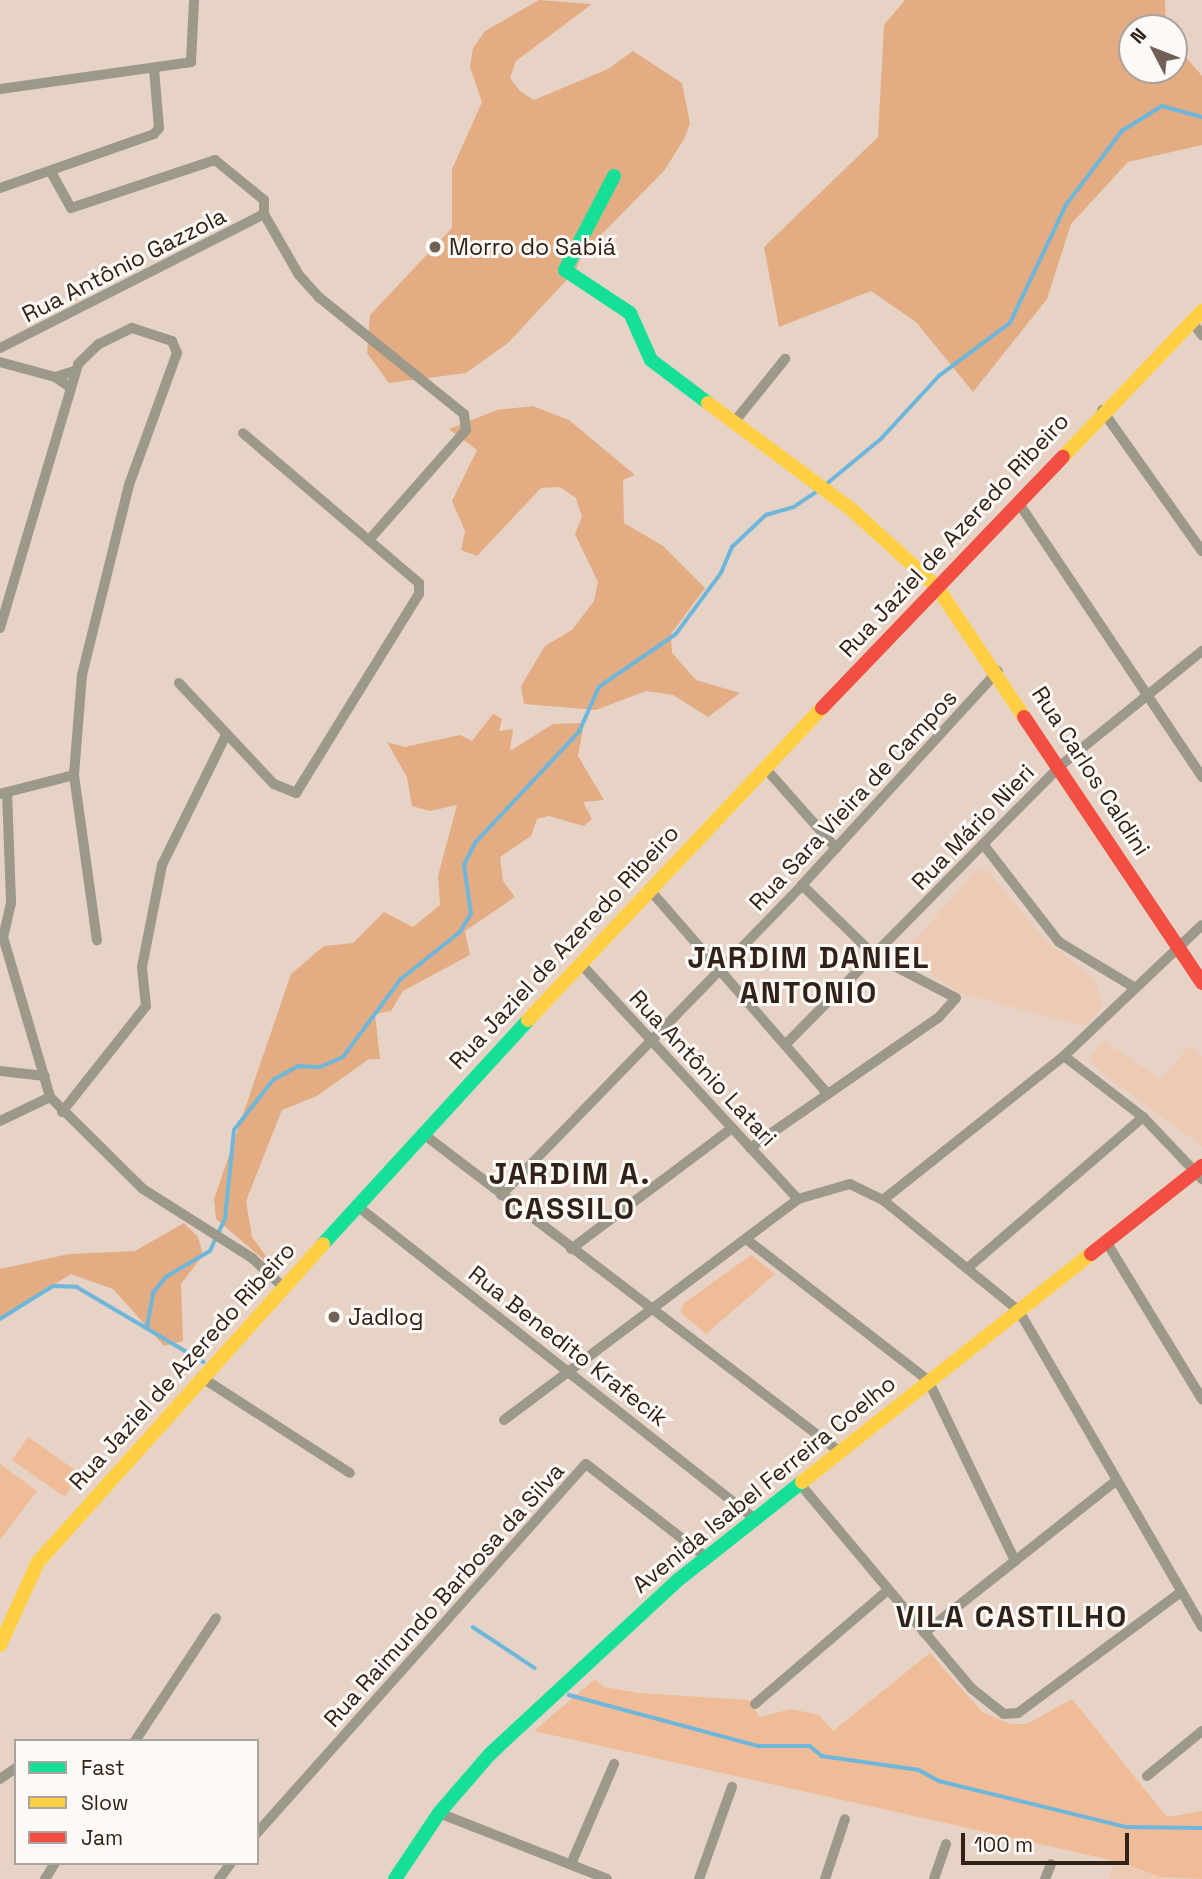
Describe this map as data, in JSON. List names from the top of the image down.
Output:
{
  "streets": {
    "street": [
      "Rua Antônio Gazzola",
      "Rua Jaziel de Azeredo Ribeiro",
      "Rua Carlos Caldini",
      "Rua Sara Vieira de Campos",
      "Rua Mário Nieri",
      "Rua Antônio Latari",
      "Rua Benedito Krafecik",
      "Avenida Isabel Ferreira Coelho",
      "Rua Raimundo Barbosa da Silva"
    ]
  },
  "crossings": [
    ["Rua Jaziel de Azeredo Ribeiro", "Rua Carlos Caldini"],
    ["Rua Jaziel de Azeredo Ribeiro", "Rua Antônio Latari"],
    ["Rua Jaziel de Azeredo Ribeiro", "Rua Benedito Krafecik"],
    ["Rua Carlos Caldini", "Rua Sara Vieira de Campos"],
    ["Rua Carlos Caldini", "Rua Mário Nieri"],
    ["Rua Sara Vieira de Campos", "Rua Antônio Latari"],
    ["Rua Benedito Krafecik", "Avenida Isabel Ferreira Coelho"],
    ["Avenida Isabel Ferreira Coelho", "Rua Raimundo Barbosa da Silva"]
  ],
  "districts": ["JARDIM DANIEL ANTONIO", "JARDIM A. CASSILO", "VILA CASTILHO"],
  "places": ["Morro do Sabiá", "Jadlog"],
  "legend": ["Fast", "Slow", "Jam"],
  "scale_bar": "100 m",
  "north": "top left"
}
